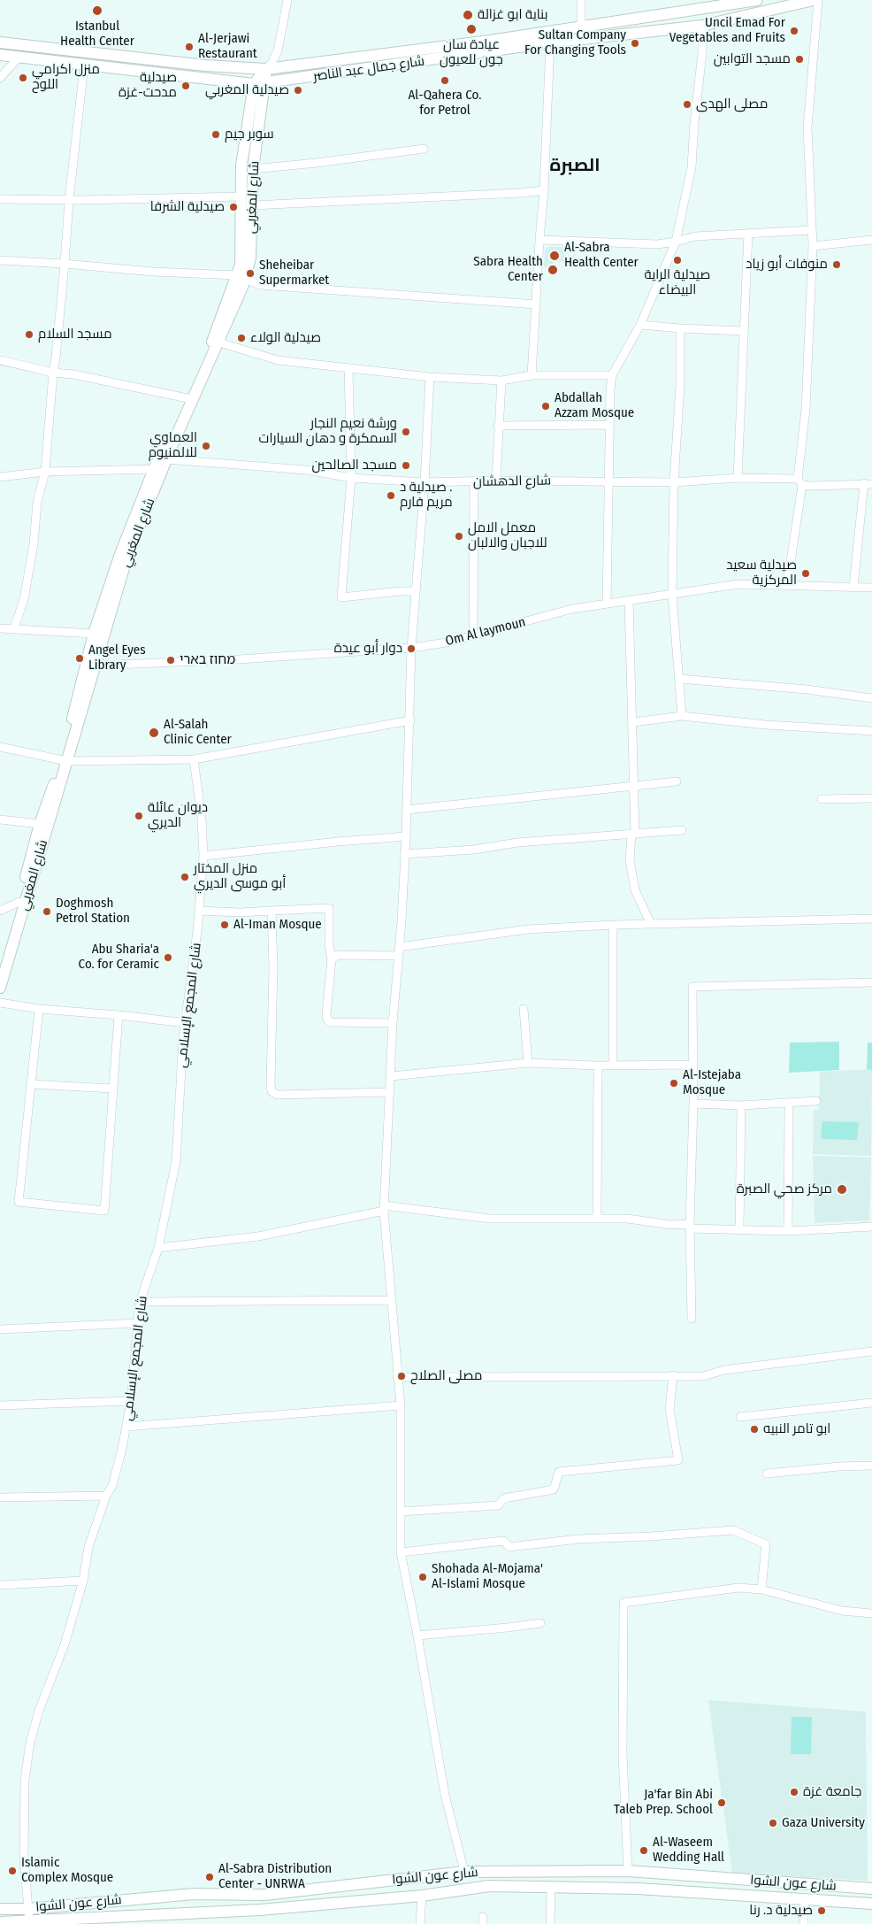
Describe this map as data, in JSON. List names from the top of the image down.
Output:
{
  "streets": {
    "main road": ["شارع جمال عبد الناصر", "شارع المغربي", "شارع عون الشوا"],
    "street": ["شارع الدهشان", "Om Al laymoun", "شارع المجمع الإسلامي"]
  },
  "crossings": [
    ["شارع جمال عبد الناصر", "شارع المغربي"],
    ["شارع المغربي", "شارع الدهشان"],
    ["شارع المغربي", "Om Al laymoun"],
    ["شارع المجمع الإسلامي", "شارع عون الشوا"]
  ],
  "districts": ["الصبرة"],
  "places": [
    "Istanbul Health Center",
    "بناية ابو غزالة",
    "عيادة سان جون للعيون",
    "Uncil Emad For Vegetables and Fruits",
    "Sultan Company For Changing Tools",
    "Al-Jerjawi Restaurant",
    "مسجد التوابين",
    "منزل اكرامي اللوح",
    "Al-Qahera Co. for Petrol",
    "صيدلية مدحت-غزة",
    "صيدلية المغربي",
    "مصلى الهدى",
    "سوبر جيم",
    "صيدلية الشرفا",
    "Al-Sabra Health Center",
    "صيدلية الراية البيضاء",
    "منوفات أبو زياد",
    "Sabra Health Center",
    "Sheheibar Supermarket",
    "مسجد السلام",
    "صيدلية الولاء",
    "Abdallah Azzam Mosque",
    "ورشة نعيم النجار السمكرة و دهان السيارات",
    "العماوي للالمنيوم",
    "مسجد الصالحين",
    "صيدلية د . مريم فارم",
    "معمل الامل للاجبان والالبان",
    "صيدلية سعيد المركزية",
    "دوار أبو عيدة",
    "Angel Eyes Library",
    "מחוז בארי",
    "Al-Salah Clinic Center",
    "ديوان عائلة الديري",
    "منزل المختار أبو موسى الديري",
    "Doghmosh Petrol Station",
    "Al-Iman Mosque",
    "Abu Sharia'a Co. for Ceramic",
    "Al-Istejaba Mosque",
    "مركز صحي الصبرة",
    "مصلى الصلاح",
    "ابو تامر النبيه",
    "Shohada Al-Mojama' Al-Islami Mosque",
    "جامعة غزة",
    "Ja'far Bin Abi Taleb Prep. School",
    "Gaza University",
    "Al-Waseem Wedding Hall",
    "Islamic Complex Mosque",
    "Al-Sabra Distribution Center - UNRWA",
    "صيدلية د. رنا"
  ]
}
